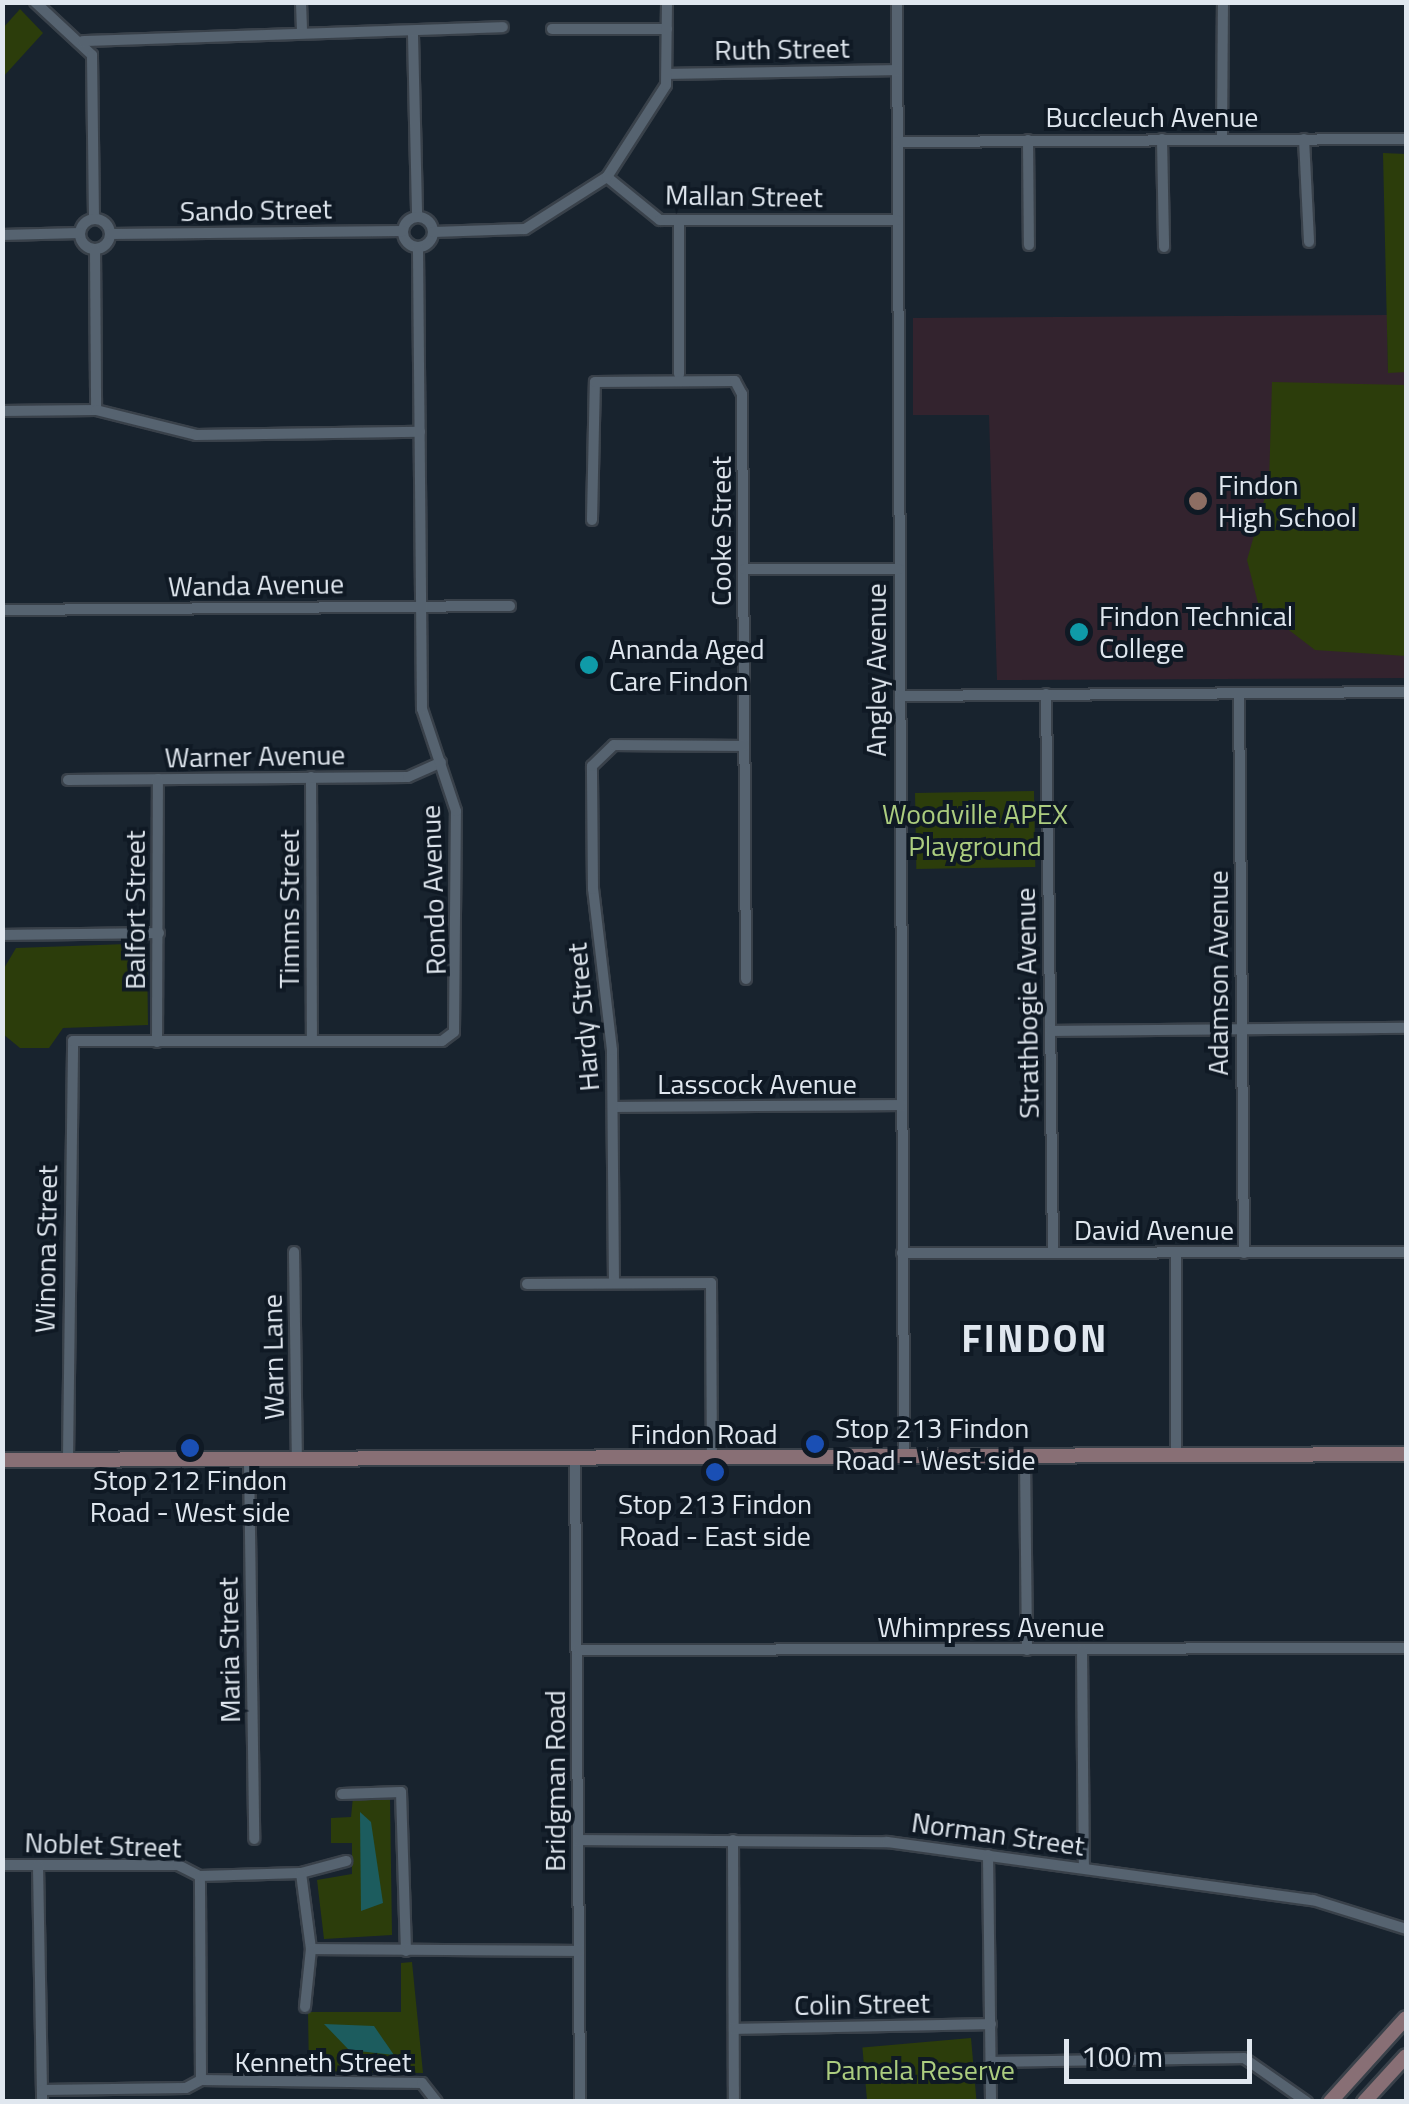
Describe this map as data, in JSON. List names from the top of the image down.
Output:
{
  "streets": {
    "main road": ["Findon Road"],
    "street": [
      "Ruth Street",
      "Buccleuch Avenue",
      "Mallan Street",
      "Sando Street",
      "Cooke Street",
      "Wanda Avenue",
      "Angley Avenue",
      "Warner Avenue",
      "Rondo Avenue",
      "Timms Street",
      "Balfort Street",
      "Adamson Avenue",
      "Strathbogie Avenue",
      "Hardy Street",
      "Lasscock Avenue",
      "David Avenue",
      "Winona Street",
      "Warn Lane",
      "Whimpress Avenue",
      "Maria Street",
      "Bridgman Road",
      "Norman Street",
      "Noblet Street",
      "Colin Street",
      "Kenneth Street"
    ]
  },
  "crossings": [
    ["Ruth Street", "Angley Avenue"],
    ["Buccleuch Avenue", "Angley Avenue"],
    ["Mallan Street", "Angley Avenue"],
    ["Cooke Street", "Hardy Street"],
    ["Wanda Avenue", "Rondo Avenue"],
    ["Angley Avenue", "Lasscock Avenue"],
    ["Angley Avenue", "David Avenue"],
    ["Angley Avenue", "Findon Road"],
    ["Warner Avenue", "Rondo Avenue"],
    ["Warner Avenue", "Timms Street"],
    ["Warner Avenue", "Balfort Street"],
    ["Rondo Avenue", "Timms Street"],
    ["Rondo Avenue", "Balfort Street"],
    ["Rondo Avenue", "Winona Street"],
    ["Adamson Avenue", "David Avenue"],
    ["Strathbogie Avenue", "David Avenue"],
    ["Hardy Street", "Lasscock Avenue"],
    ["Winona Street", "Findon Road"],
    ["Warn Lane", "Findon Road"],
    ["Findon Road", "Maria Street"],
    ["Findon Road", "Bridgman Road"],
    ["Whimpress Avenue", "Bridgman Road"],
    ["Bridgman Road", "Norman Street"]
  ],
  "districts": ["FINDON"],
  "parks": ["Woodville APEX Playground", "Pamela Reserve"],
  "places": [
    "Findon High School",
    "Findon Technical College",
    "Ananda Aged Care Findon",
    "Stop 213 Findon Road - West side",
    "Stop 212 Findon Road - West side",
    "Stop 213 Findon Road - East side"
  ],
  "scale_bar": "100 m"
}
